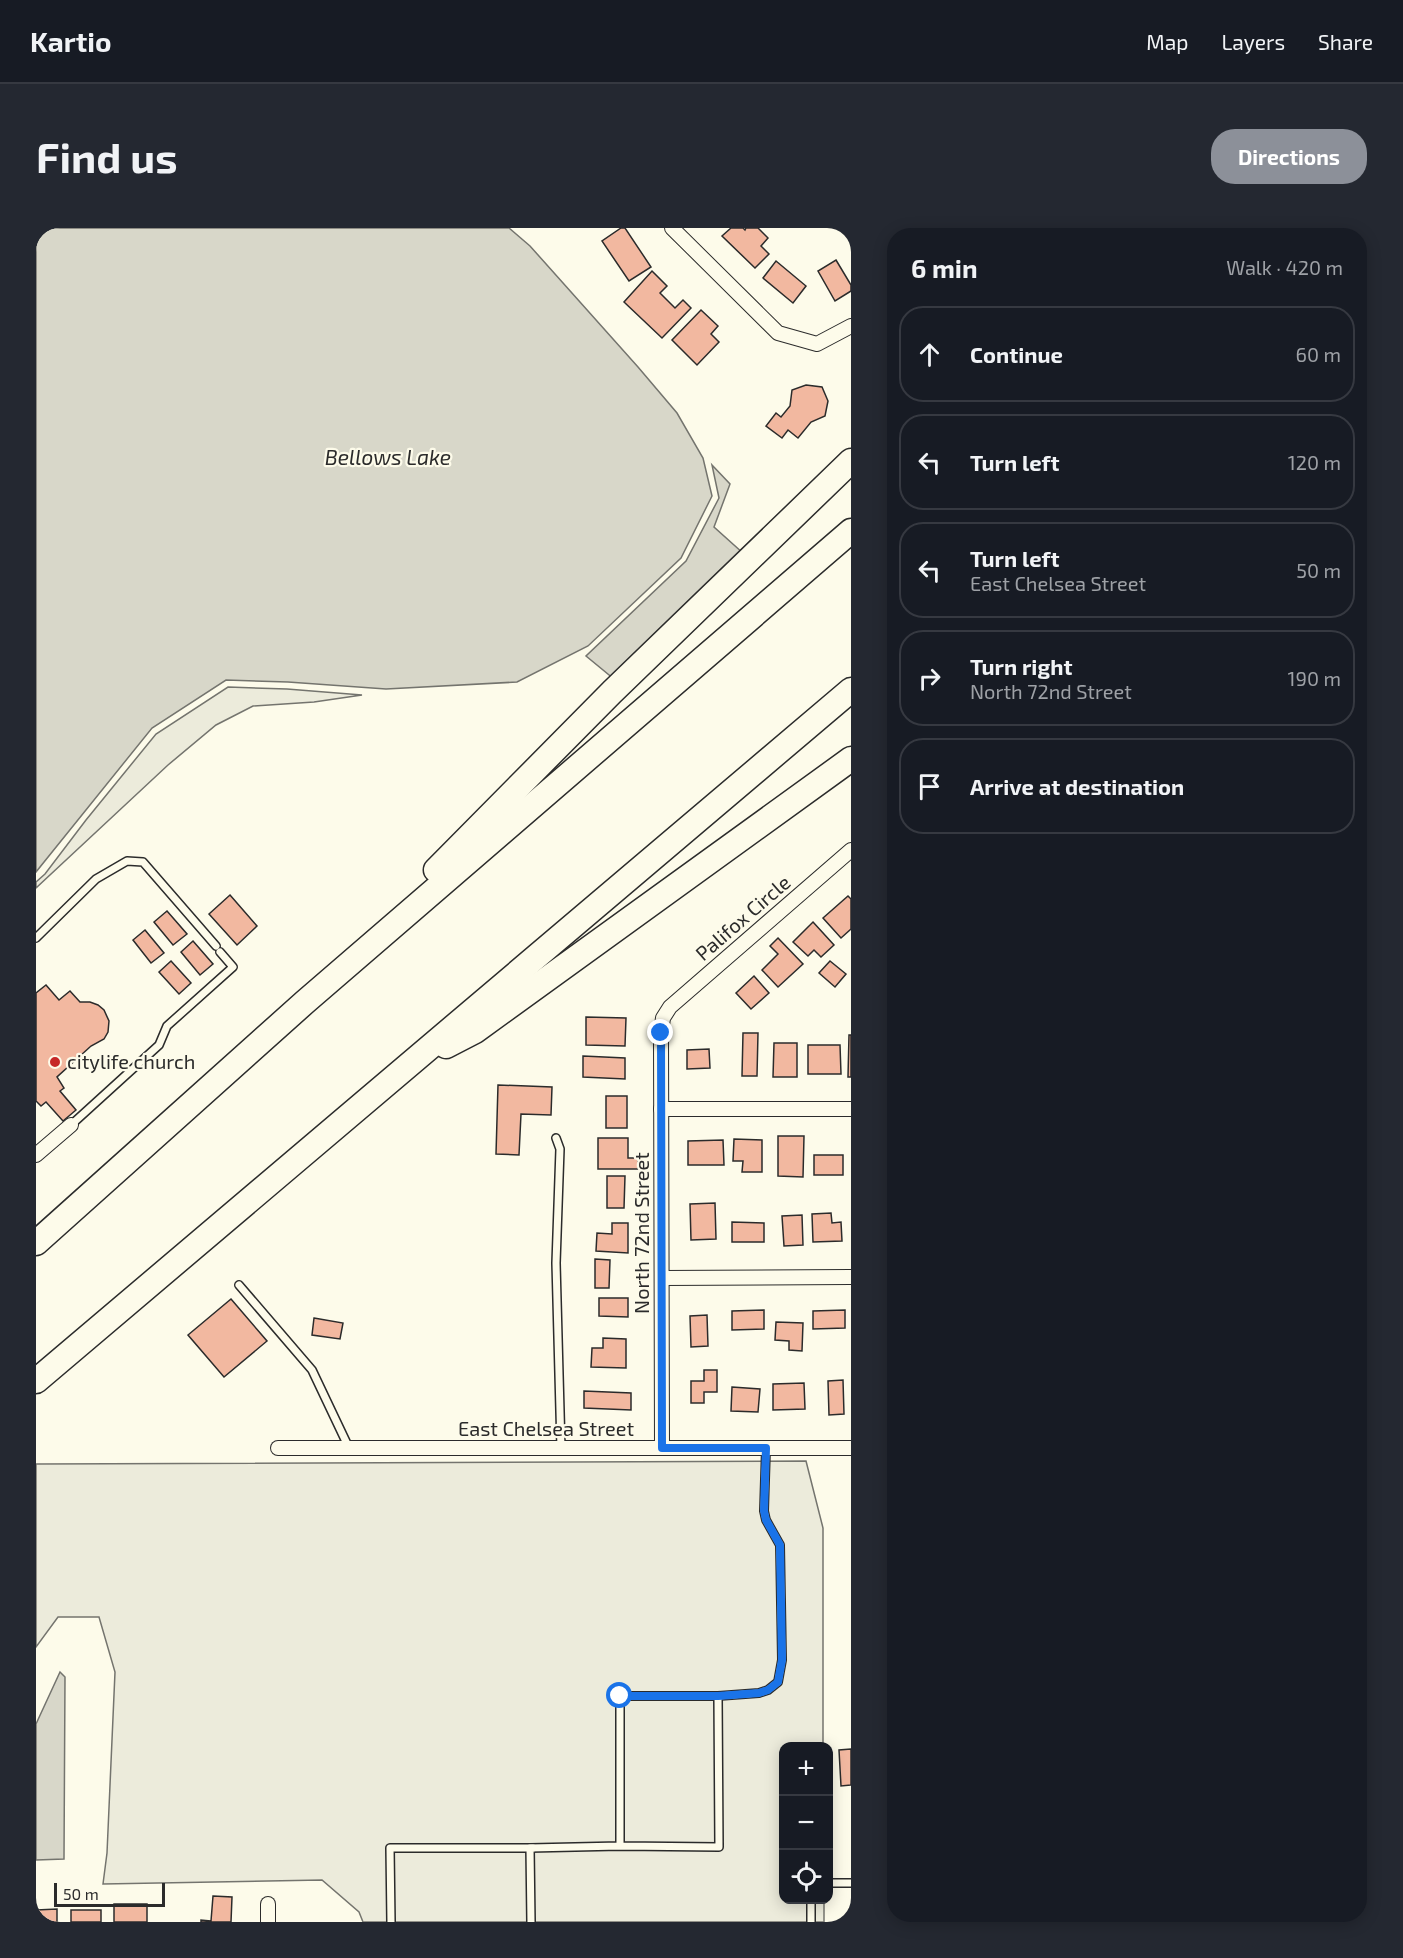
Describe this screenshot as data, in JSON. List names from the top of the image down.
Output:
{
  "streets": {
    "street": ["Palifox Circle", "North 72nd Street", "East Chelsea Street"]
  },
  "crossings": [
    ["Palifox Circle", "North 72nd Street"],
    ["North 72nd Street", "East Chelsea Street"]
  ],
  "water": ["Bellows Lake"],
  "places": ["citylife church"],
  "scale_bar": "50 m",
  "page": {
    "header": "Kartio",
    "nav": ["Map", "Layers", "Share"],
    "buttons": "Directions",
    "title": "Find us",
    "heading": ["6 min", "Walk · 420 m"],
    "list": [
      ["Continue", "60 m"],
      ["Turn left", "120 m"],
      ["Turn left", "East Chelsea Street", "50 m"],
      ["Turn right", "North 72nd Street", "190 m"],
      "Arrive at destination"
    ],
    "map_buttons": ["+", "−"],
    "scale": "50 m"
  }
}
